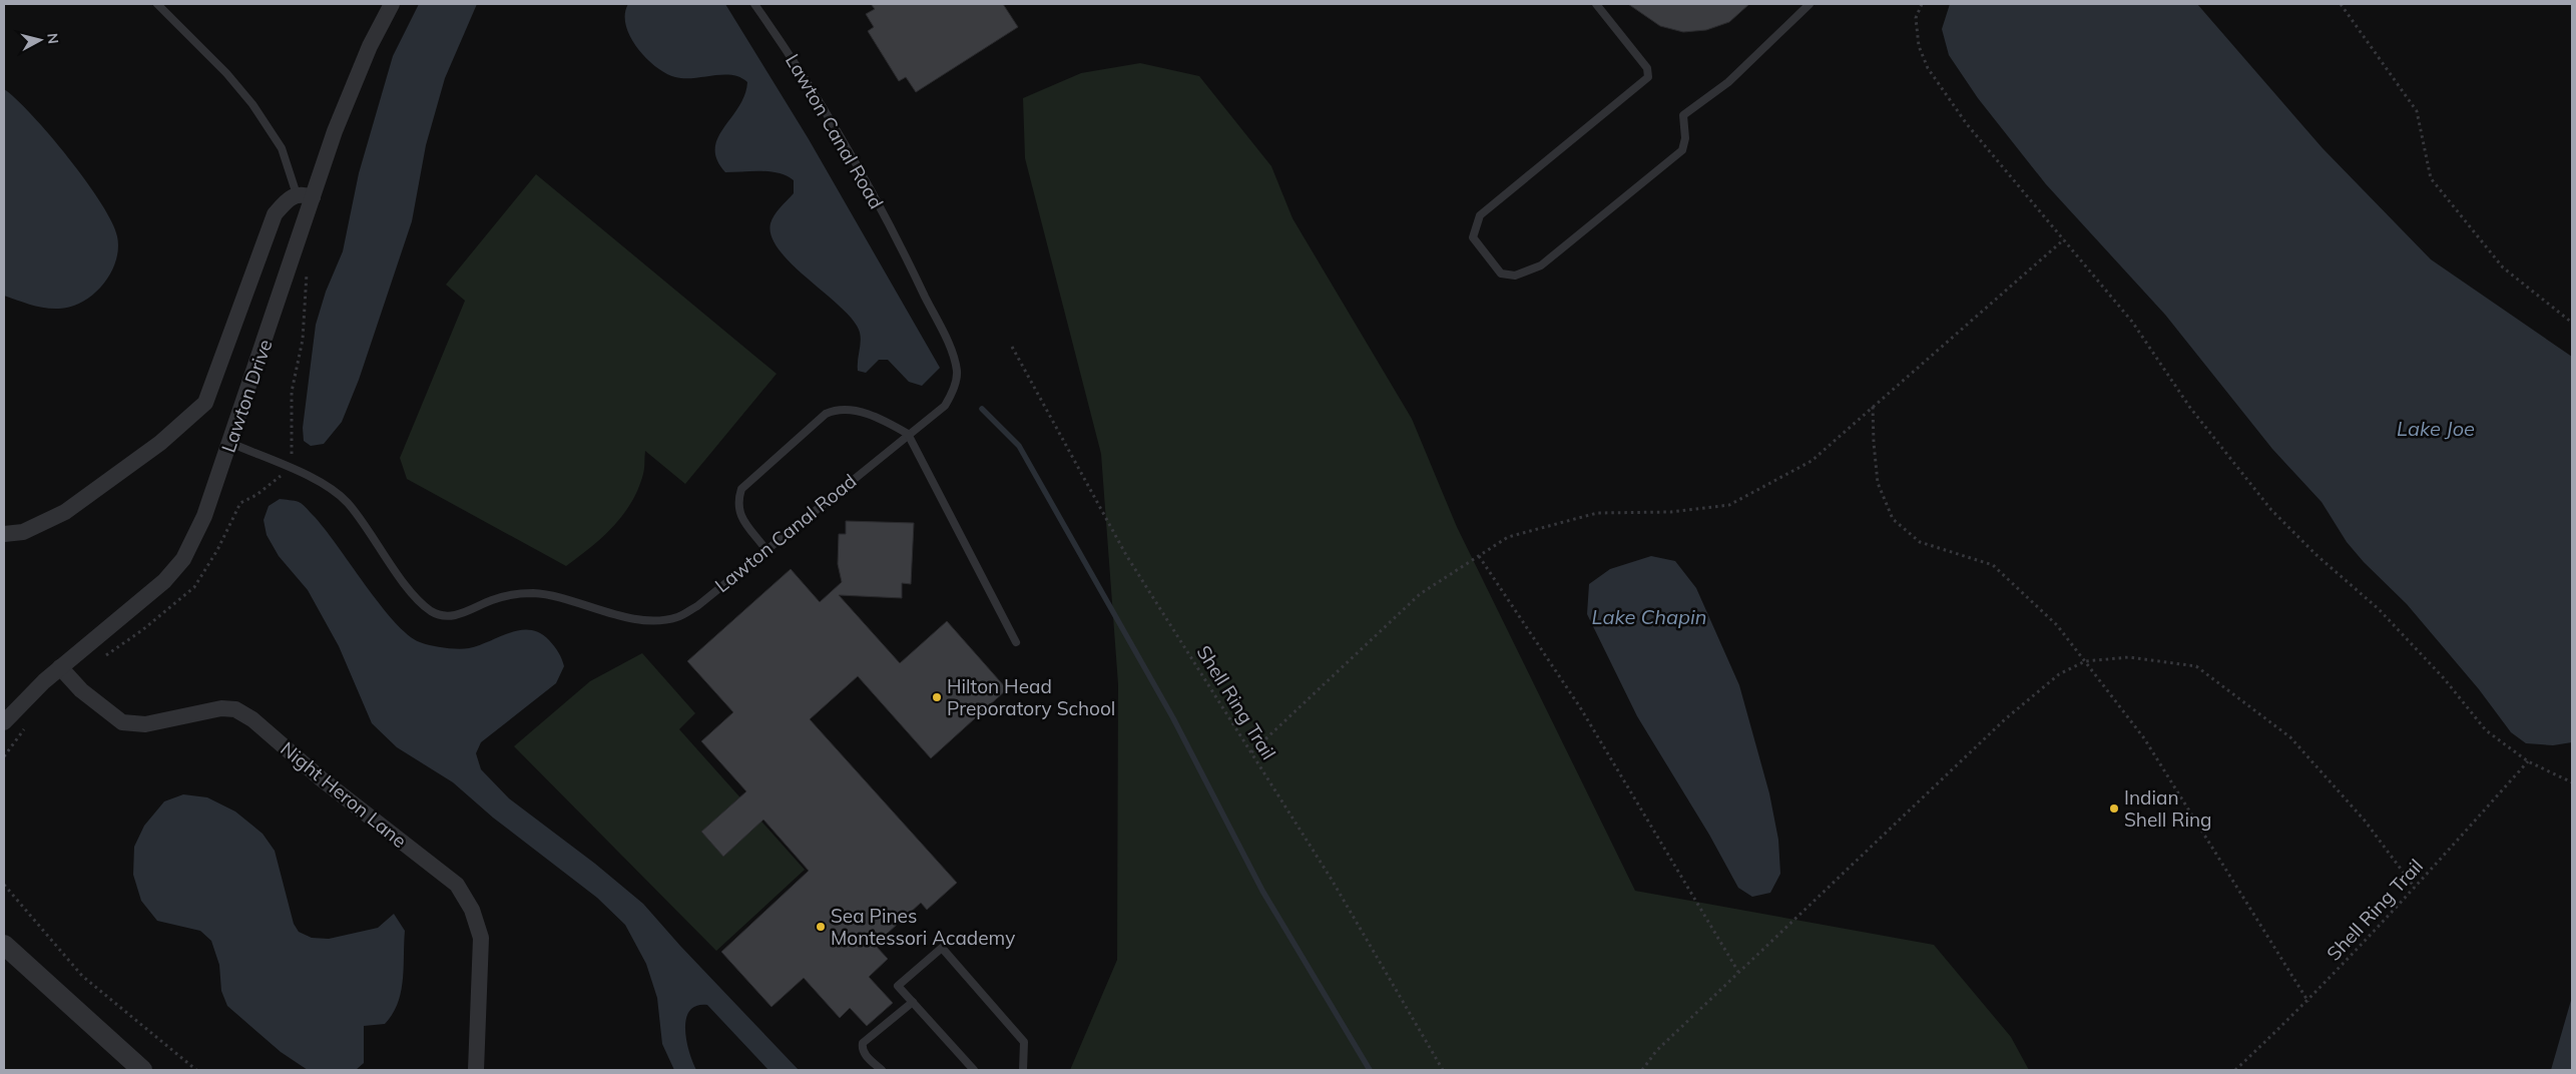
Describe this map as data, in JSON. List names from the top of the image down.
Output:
{
  "streets": {
    "street": ["Lawton Drive", "Night Heron Lane"],
    "lane": ["Lawton Canal Road"],
    "path": ["Shell Ring Trail"]
  },
  "crossings": [
    ["Lawton Canal Road", "Lawton Drive"],
    ["Lawton Drive", "Night Heron Lane"]
  ],
  "water": ["Lake Joe", "Lake Chapin"],
  "places": ["Hilton Head Preporatory School", "Indian Shell Ring", "Sea Pines Montessori Academy"],
  "north": "right"
}
